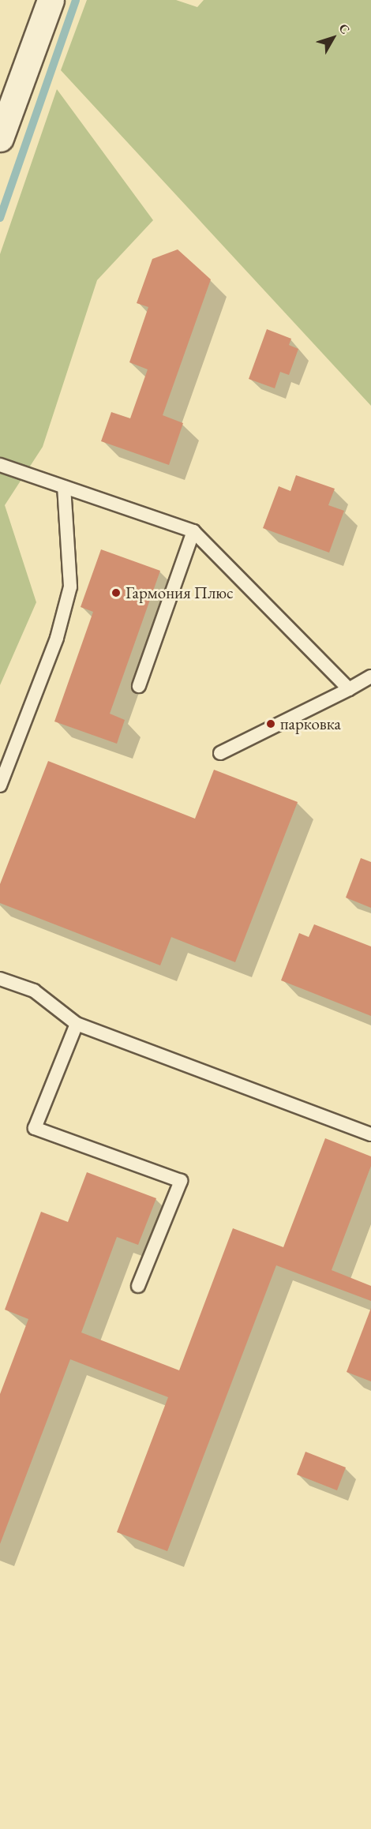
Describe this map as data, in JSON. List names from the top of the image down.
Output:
{
  "places": ["Гармония Плюс", "парковка"],
  "north": "top right"
}
